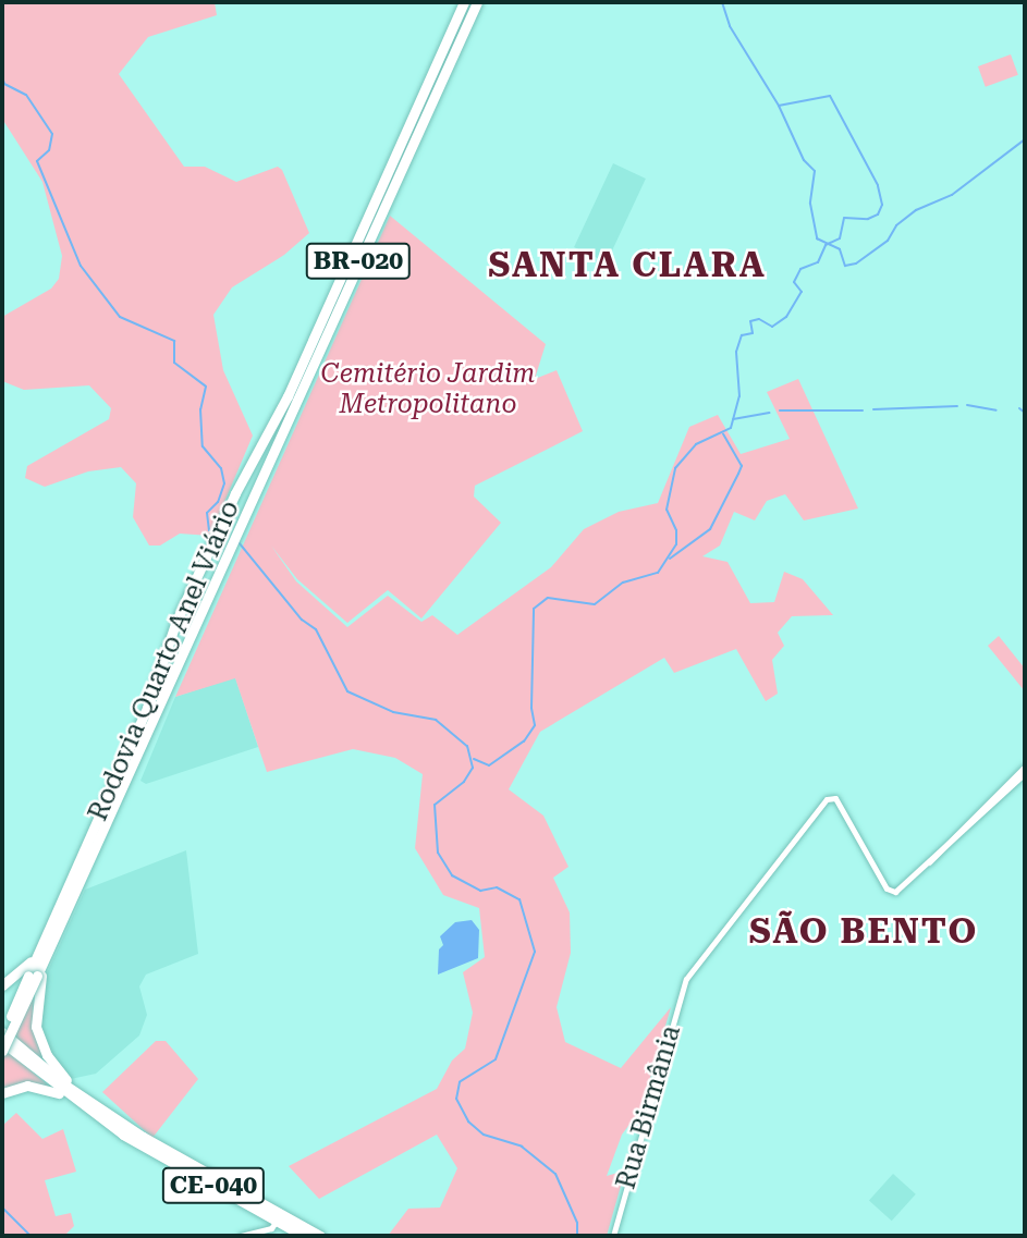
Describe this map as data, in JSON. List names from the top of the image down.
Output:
{
  "streets": {
    "highway": ["BR-020", "Rodovia Quarto Anel Viário", "CE-040"],
    "street": ["Rua Birmânia"]
  },
  "crossings": [
    ["BR-020", "Rodovia Quarto Anel Viário"],
    ["BR-020", "CE-040"]
  ],
  "districts": ["SANTA CLARA", "SÃO BENTO"],
  "parks": ["Cemitério Jardim Metropolitano"]
}
